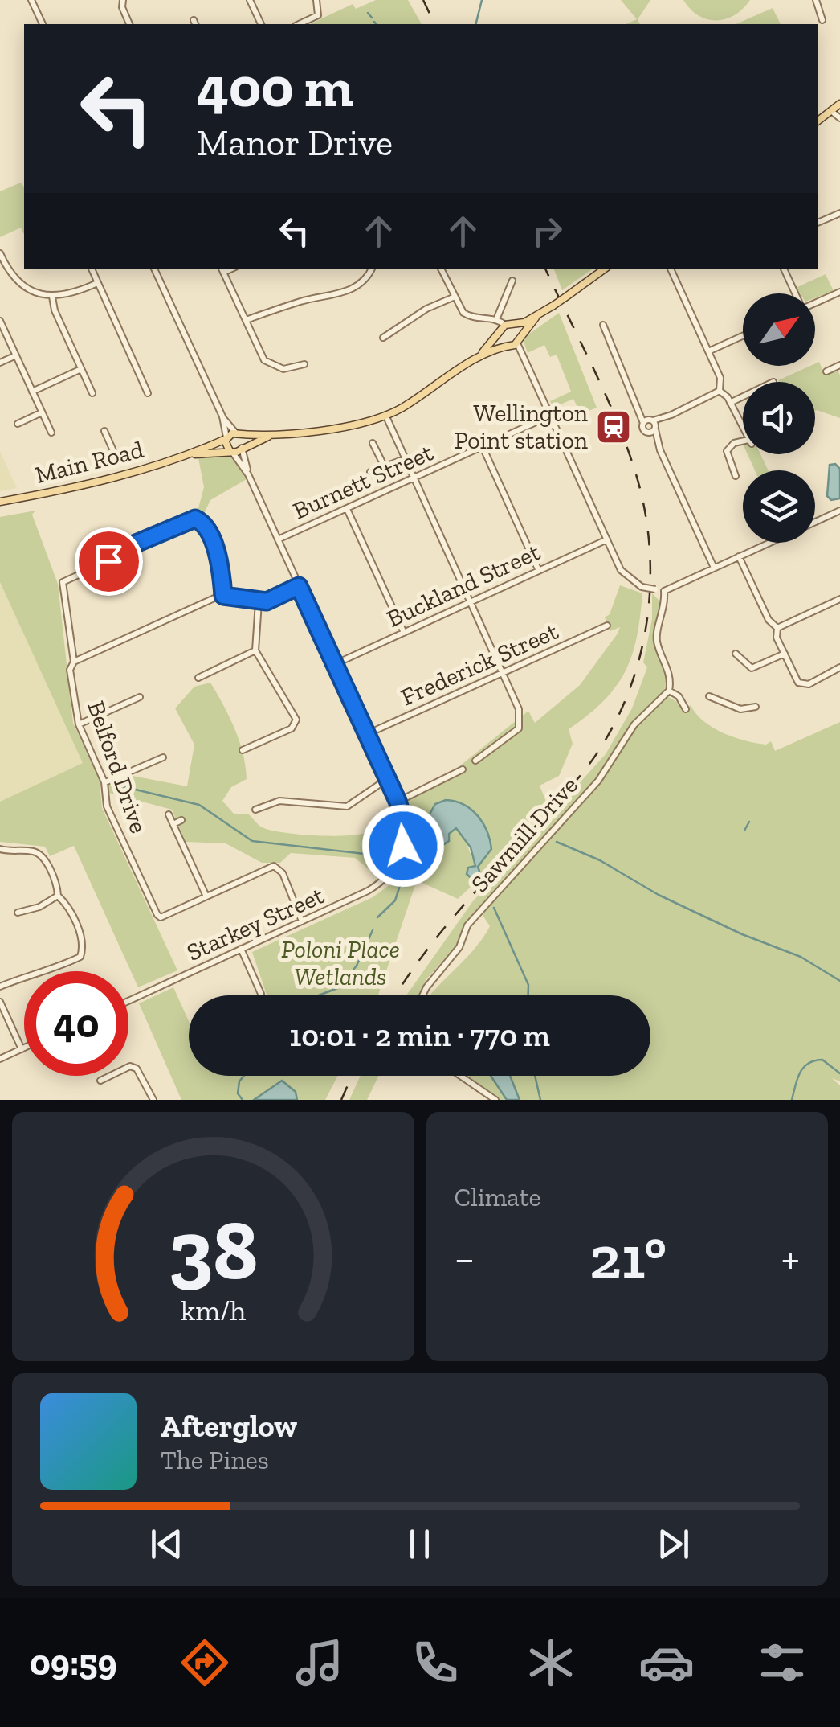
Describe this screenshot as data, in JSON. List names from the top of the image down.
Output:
{
  "streets": {
    "main road": ["Main Road"],
    "street": [
      "Burnett Street",
      "Buckland Street",
      "Frederick Street",
      "Belford Drive",
      "Sawmill Drive",
      "Starkey Street"
    ]
  },
  "crossings": [
    ["Belford Drive", "Starkey Street"]
  ],
  "parks": ["Poloni Place Wetlands"],
  "places": {
    "station": ["Wellington Point station"]
  },
  "north": "top right",
  "page": {
    "turn": ["400 m", "Manor Drive"],
    "limit": "40",
    "trip": "10:01 · 2 min · 770 m",
    "tile": "Climate",
    "heat": ["−", "21°", "+"],
    "song": ["Afterglow", "The Pines"],
    "tabs": "09:59",
    "gauge": ["38", "km/h"]
  }
}
